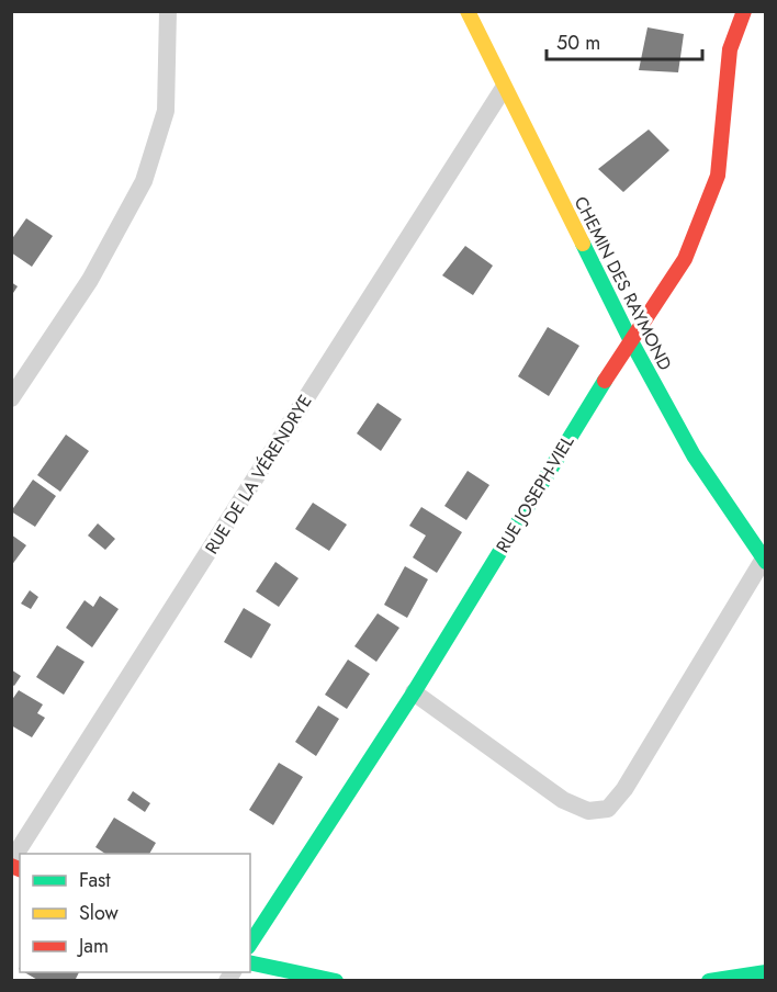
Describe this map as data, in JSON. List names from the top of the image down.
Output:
{
  "streets": {
    "street": ["CHEMIN DES RAYMOND", "RUE DE LA VÉRENDRYE", "RUE JOSEPH-VIEL"]
  },
  "crossings": [
    ["CHEMIN DES RAYMOND", "RUE DE LA VÉRENDRYE"],
    ["CHEMIN DES RAYMOND", "RUE JOSEPH-VIEL"]
  ],
  "legend": ["Fast", "Slow", "Jam"],
  "scale_bar": "50 m"
}
